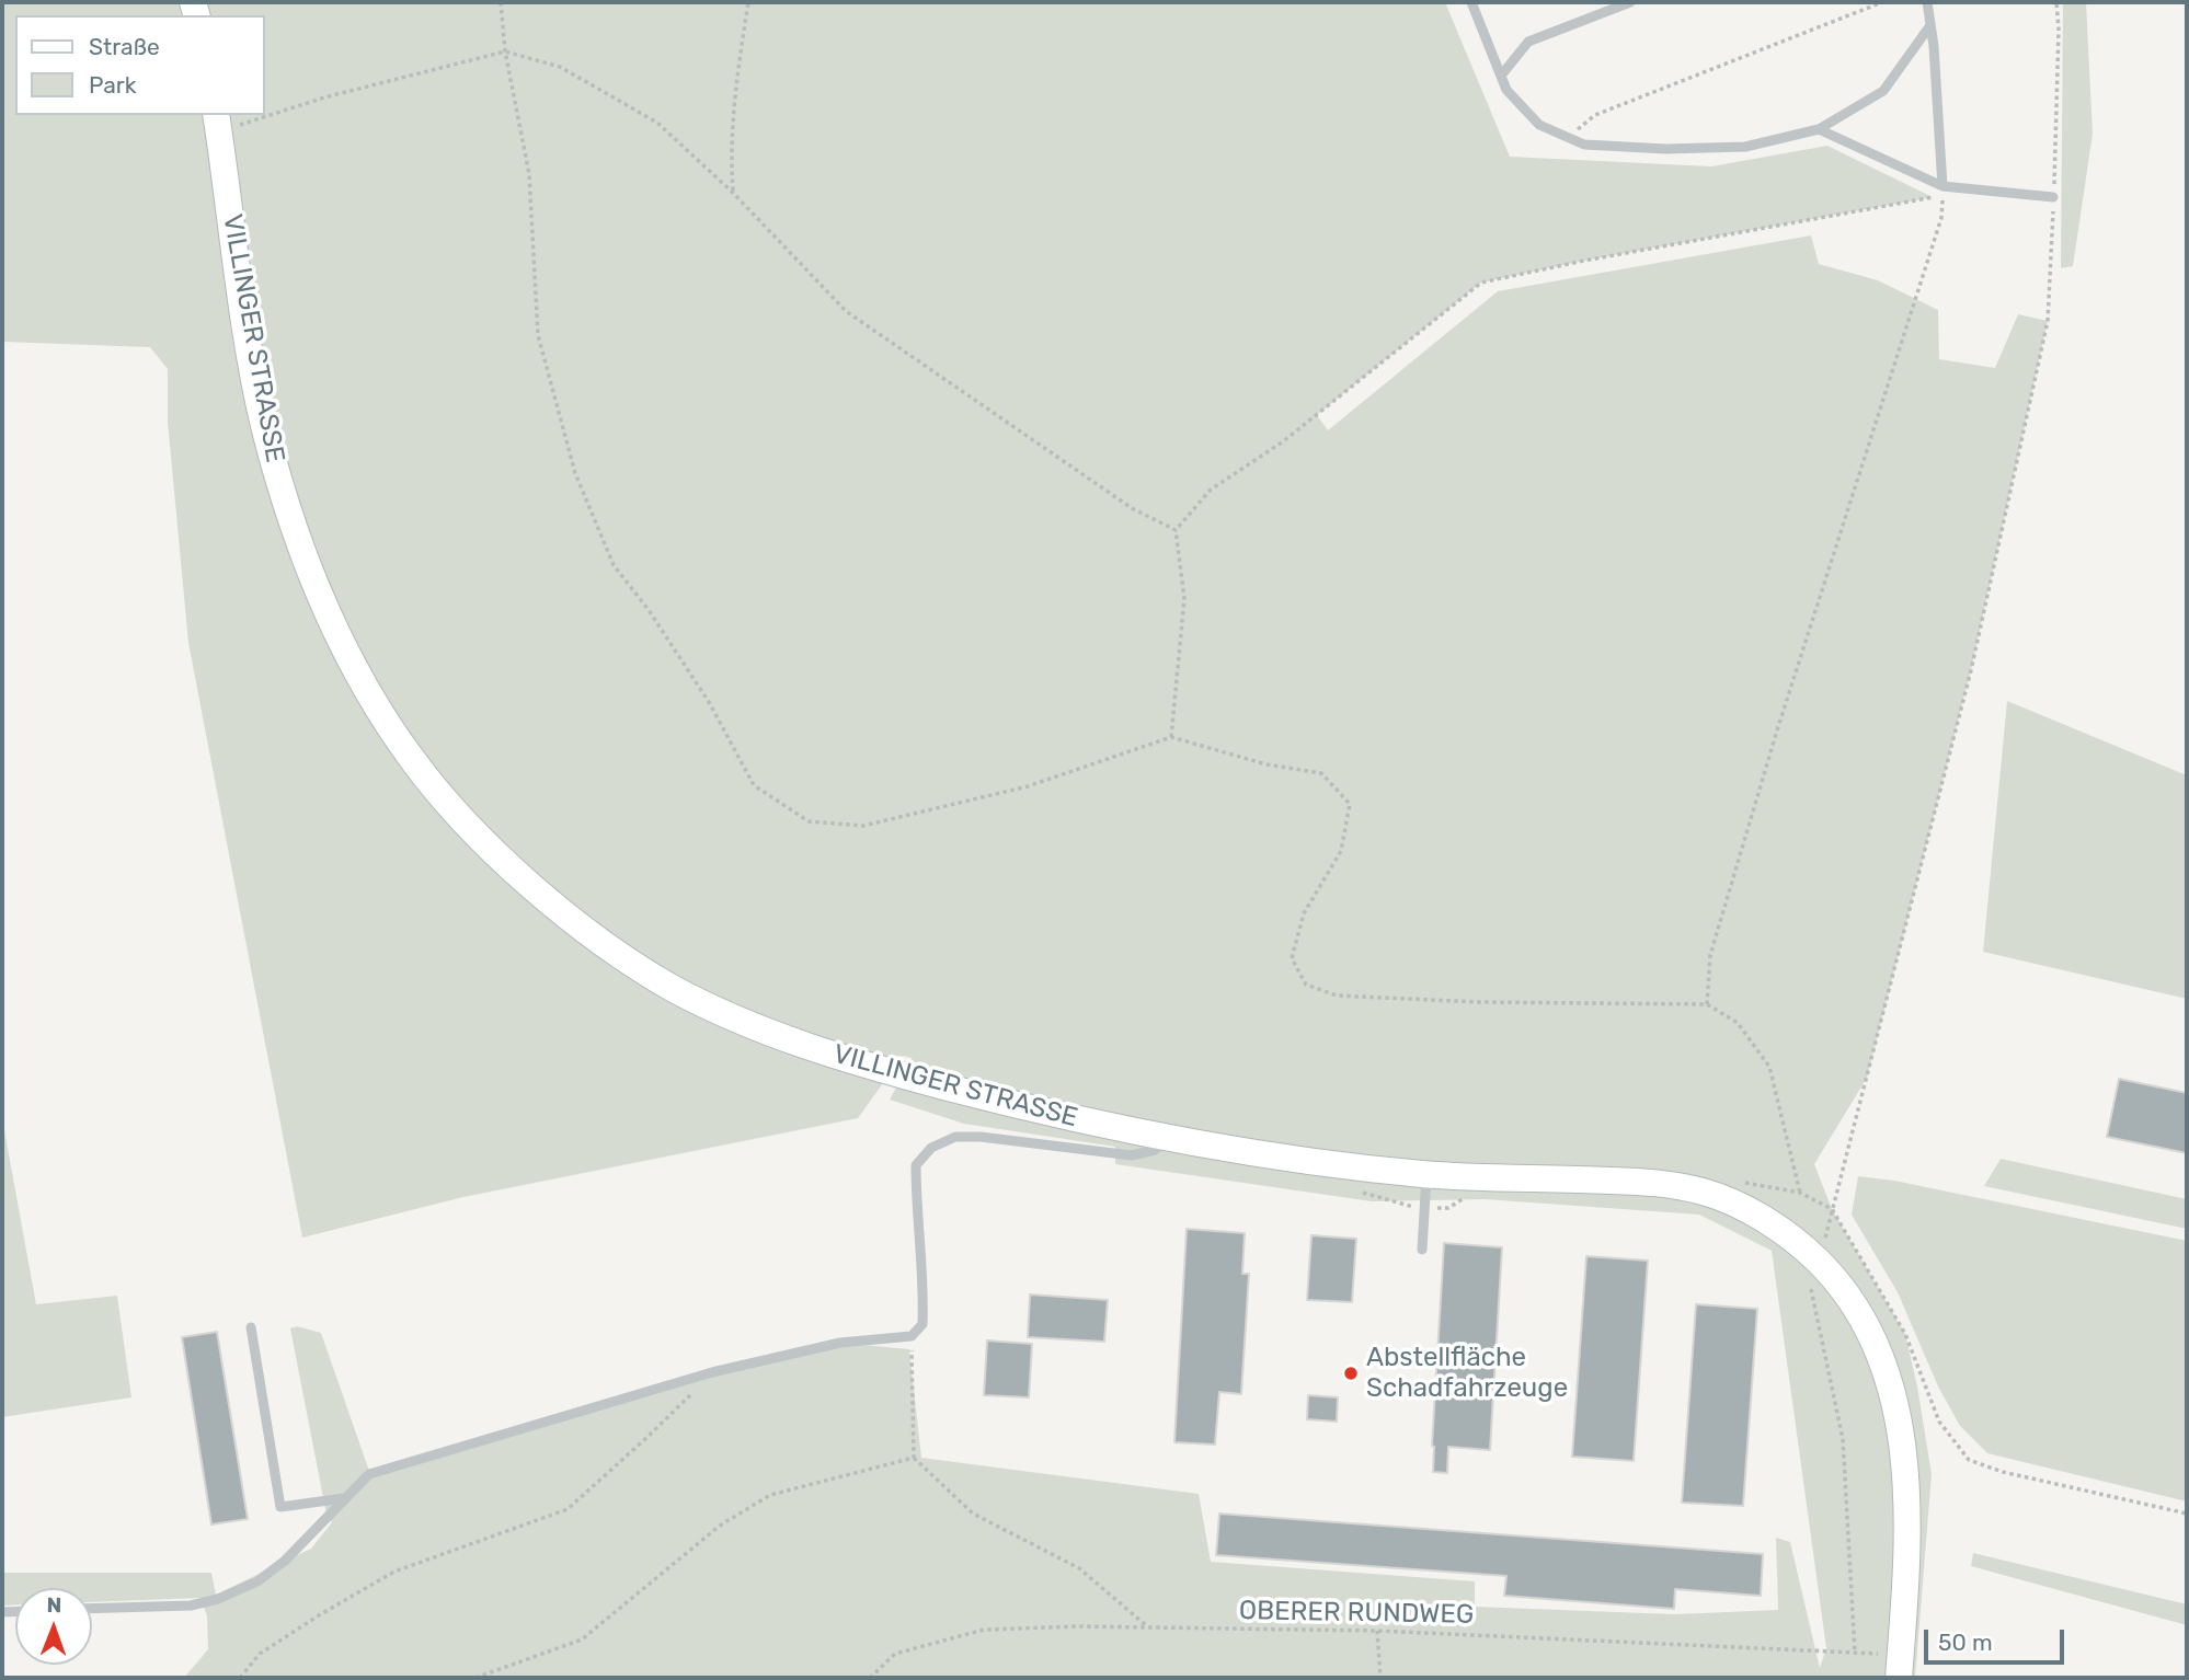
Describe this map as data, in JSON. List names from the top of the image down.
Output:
{
  "streets": {
    "main road": ["VILLINGER STRASSE"],
    "path": ["OBERER RUNDWEG"]
  },
  "crossings": [
    ["VILLINGER STRASSE", "OBERER RUNDWEG"]
  ],
  "places": ["Abstellfläche Schadfahrzeuge"],
  "legend": ["Straße", "Park"],
  "scale_bar": "50 m",
  "north": "top"
}
